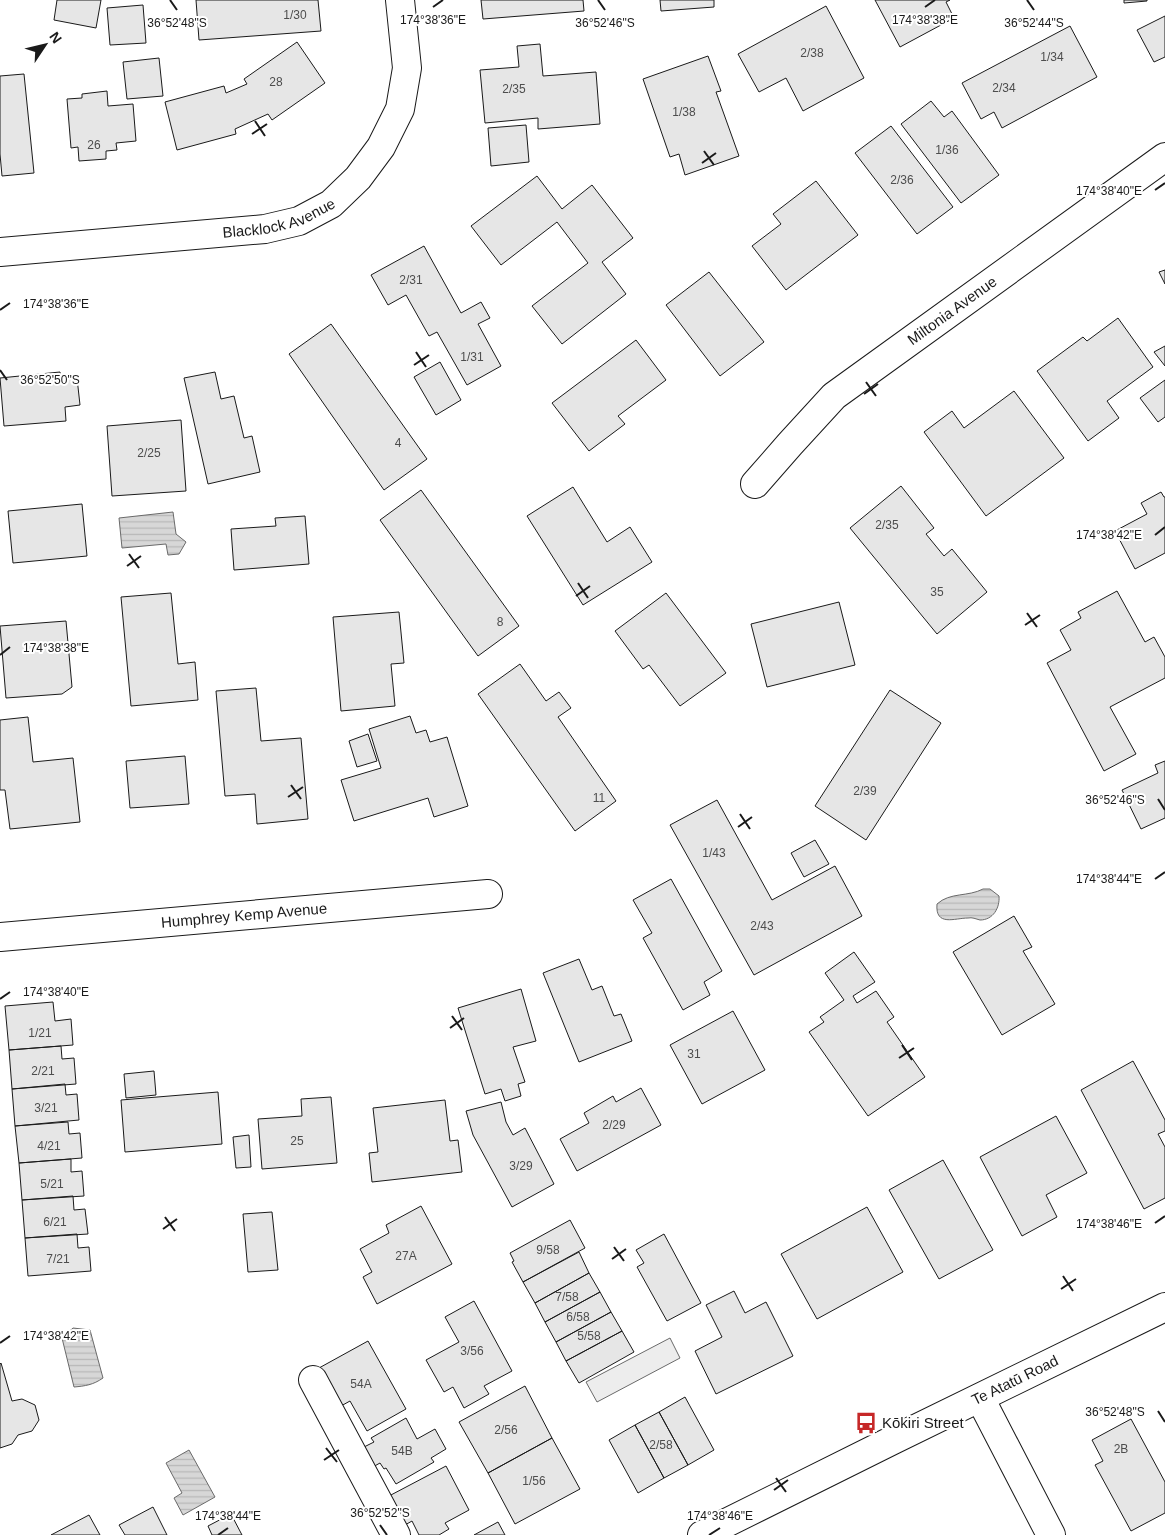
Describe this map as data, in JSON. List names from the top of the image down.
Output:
{
  "streets": {
    "street": [
      "Blacklock Avenue",
      "Miltonia Avenue",
      "Humphrey Kemp Avenue",
      "Te Atatū Road"
    ]
  },
  "places": {
    "bus stop": ["Kōkiri Street"]
  },
  "house_numbers": [
    "1/30",
    "2/38",
    "1/34",
    "28",
    "2/34",
    "2/35",
    "1/38",
    "26",
    "1/36",
    "2/36",
    "2/31",
    "1/31",
    "4",
    "2/25",
    "2/35",
    "35",
    "8",
    "2/39",
    "11",
    "1/43",
    "2/43",
    "1/21",
    "31",
    "2/21",
    "3/21",
    "2/29",
    "25",
    "4/21",
    "3/29",
    "5/21",
    "6/21",
    "9/58",
    "27A",
    "7/21",
    "7/58",
    "6/58",
    "5/58",
    "3/56",
    "54A",
    "2/56",
    "2/58",
    "2B",
    "54B",
    "1/56"
  ],
  "north": "top right",
  "coordinates": [
    "174°38'36\"E",
    "174°38'38\"E",
    "36°52'48\"S",
    "36°52'46\"S",
    "36°52'44\"S",
    "174°38'40\"E",
    "36°52'50\"S",
    "174°38'42\"E",
    "174°38'44\"E",
    "174°38'46\"E",
    "36°52'52\"S"
  ]
}
